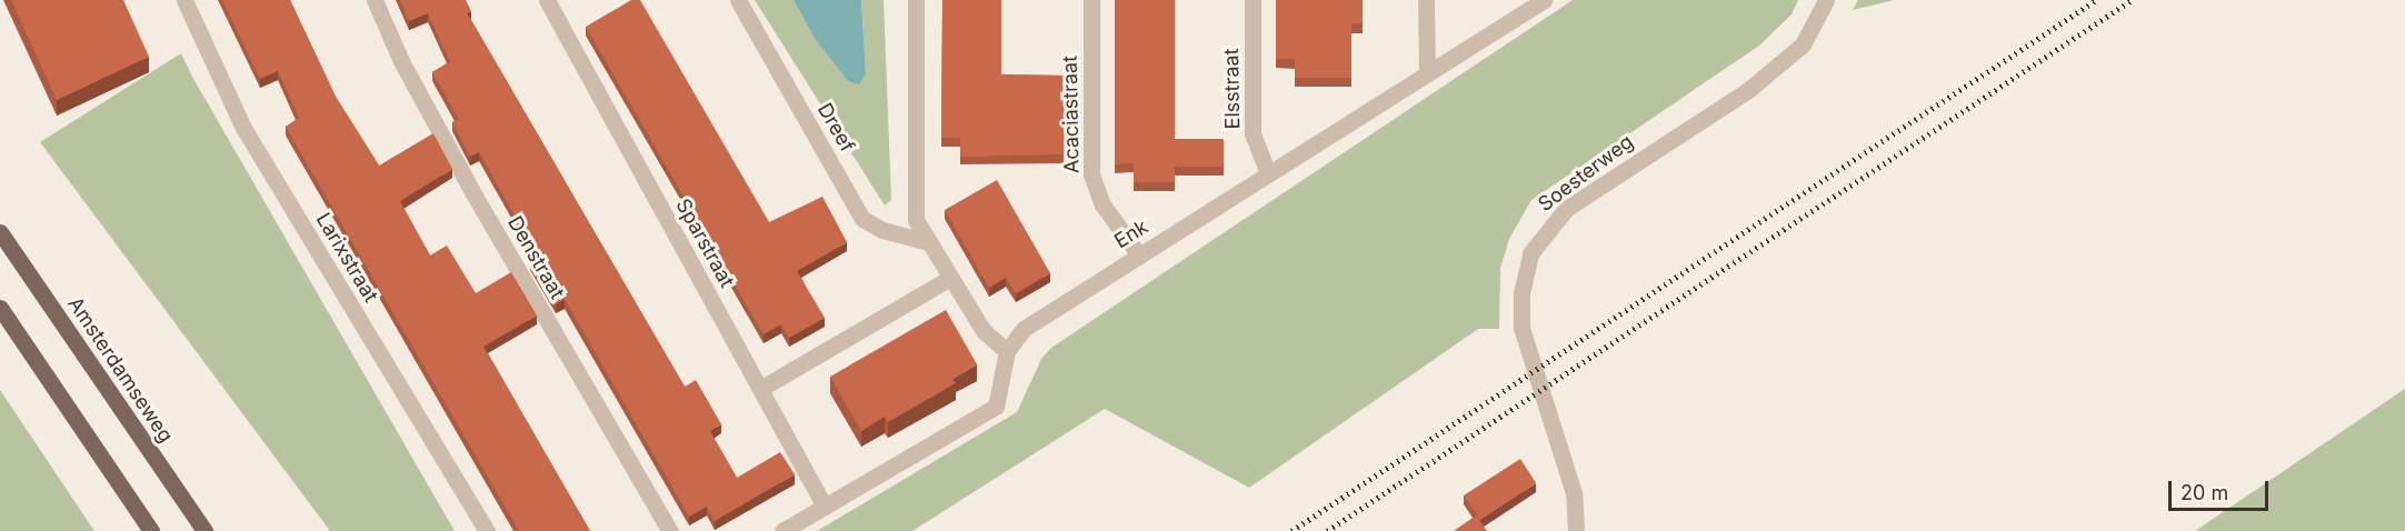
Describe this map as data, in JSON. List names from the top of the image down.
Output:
{
  "streets": {
    "main road": ["Amsterdamseweg"],
    "street": [
      "Elsstraat",
      "Acaciastraat",
      "Dreef",
      "Soesterweg",
      "Enk",
      "Sparstraat",
      "Larixstraat",
      "Denstraat"
    ]
  },
  "crossings": [
    ["Elsstraat", "Enk"],
    ["Acaciastraat", "Enk"]
  ],
  "scale_bar": "20 m"
}
